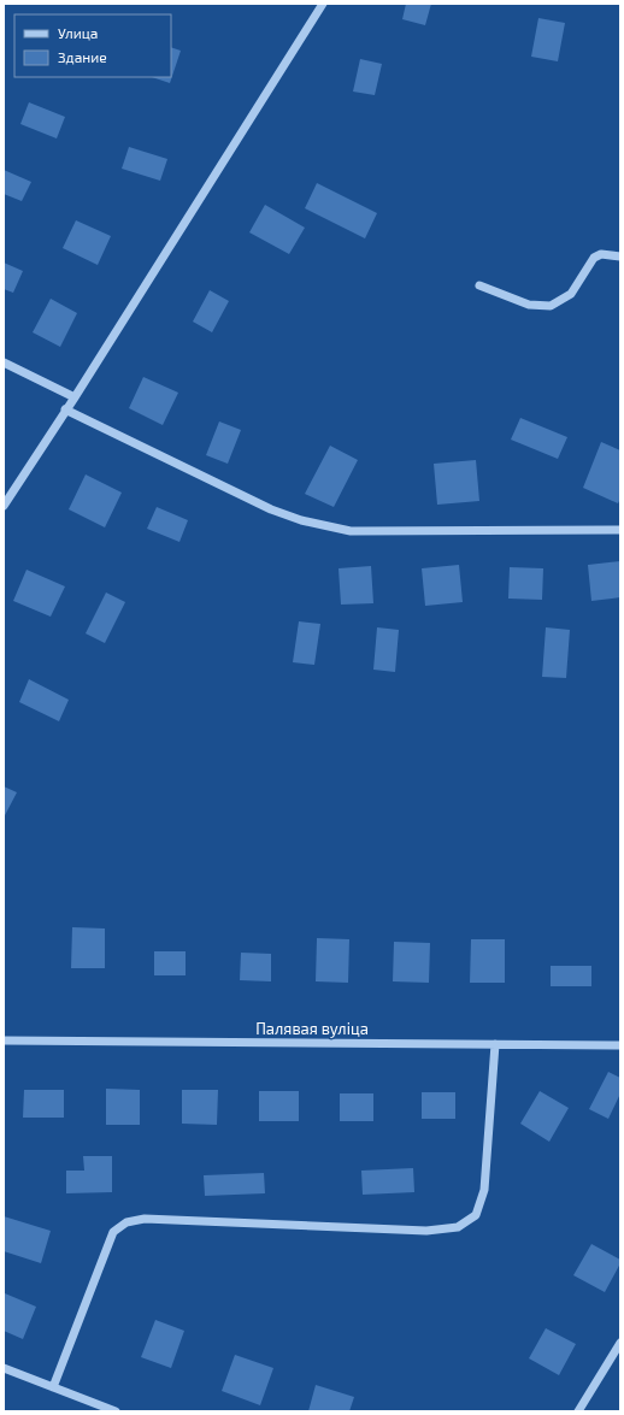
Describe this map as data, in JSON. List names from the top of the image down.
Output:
{
  "streets": {
    "street": ["Палявая вуліца"]
  },
  "legend": ["Улица", "Здание"]
}
